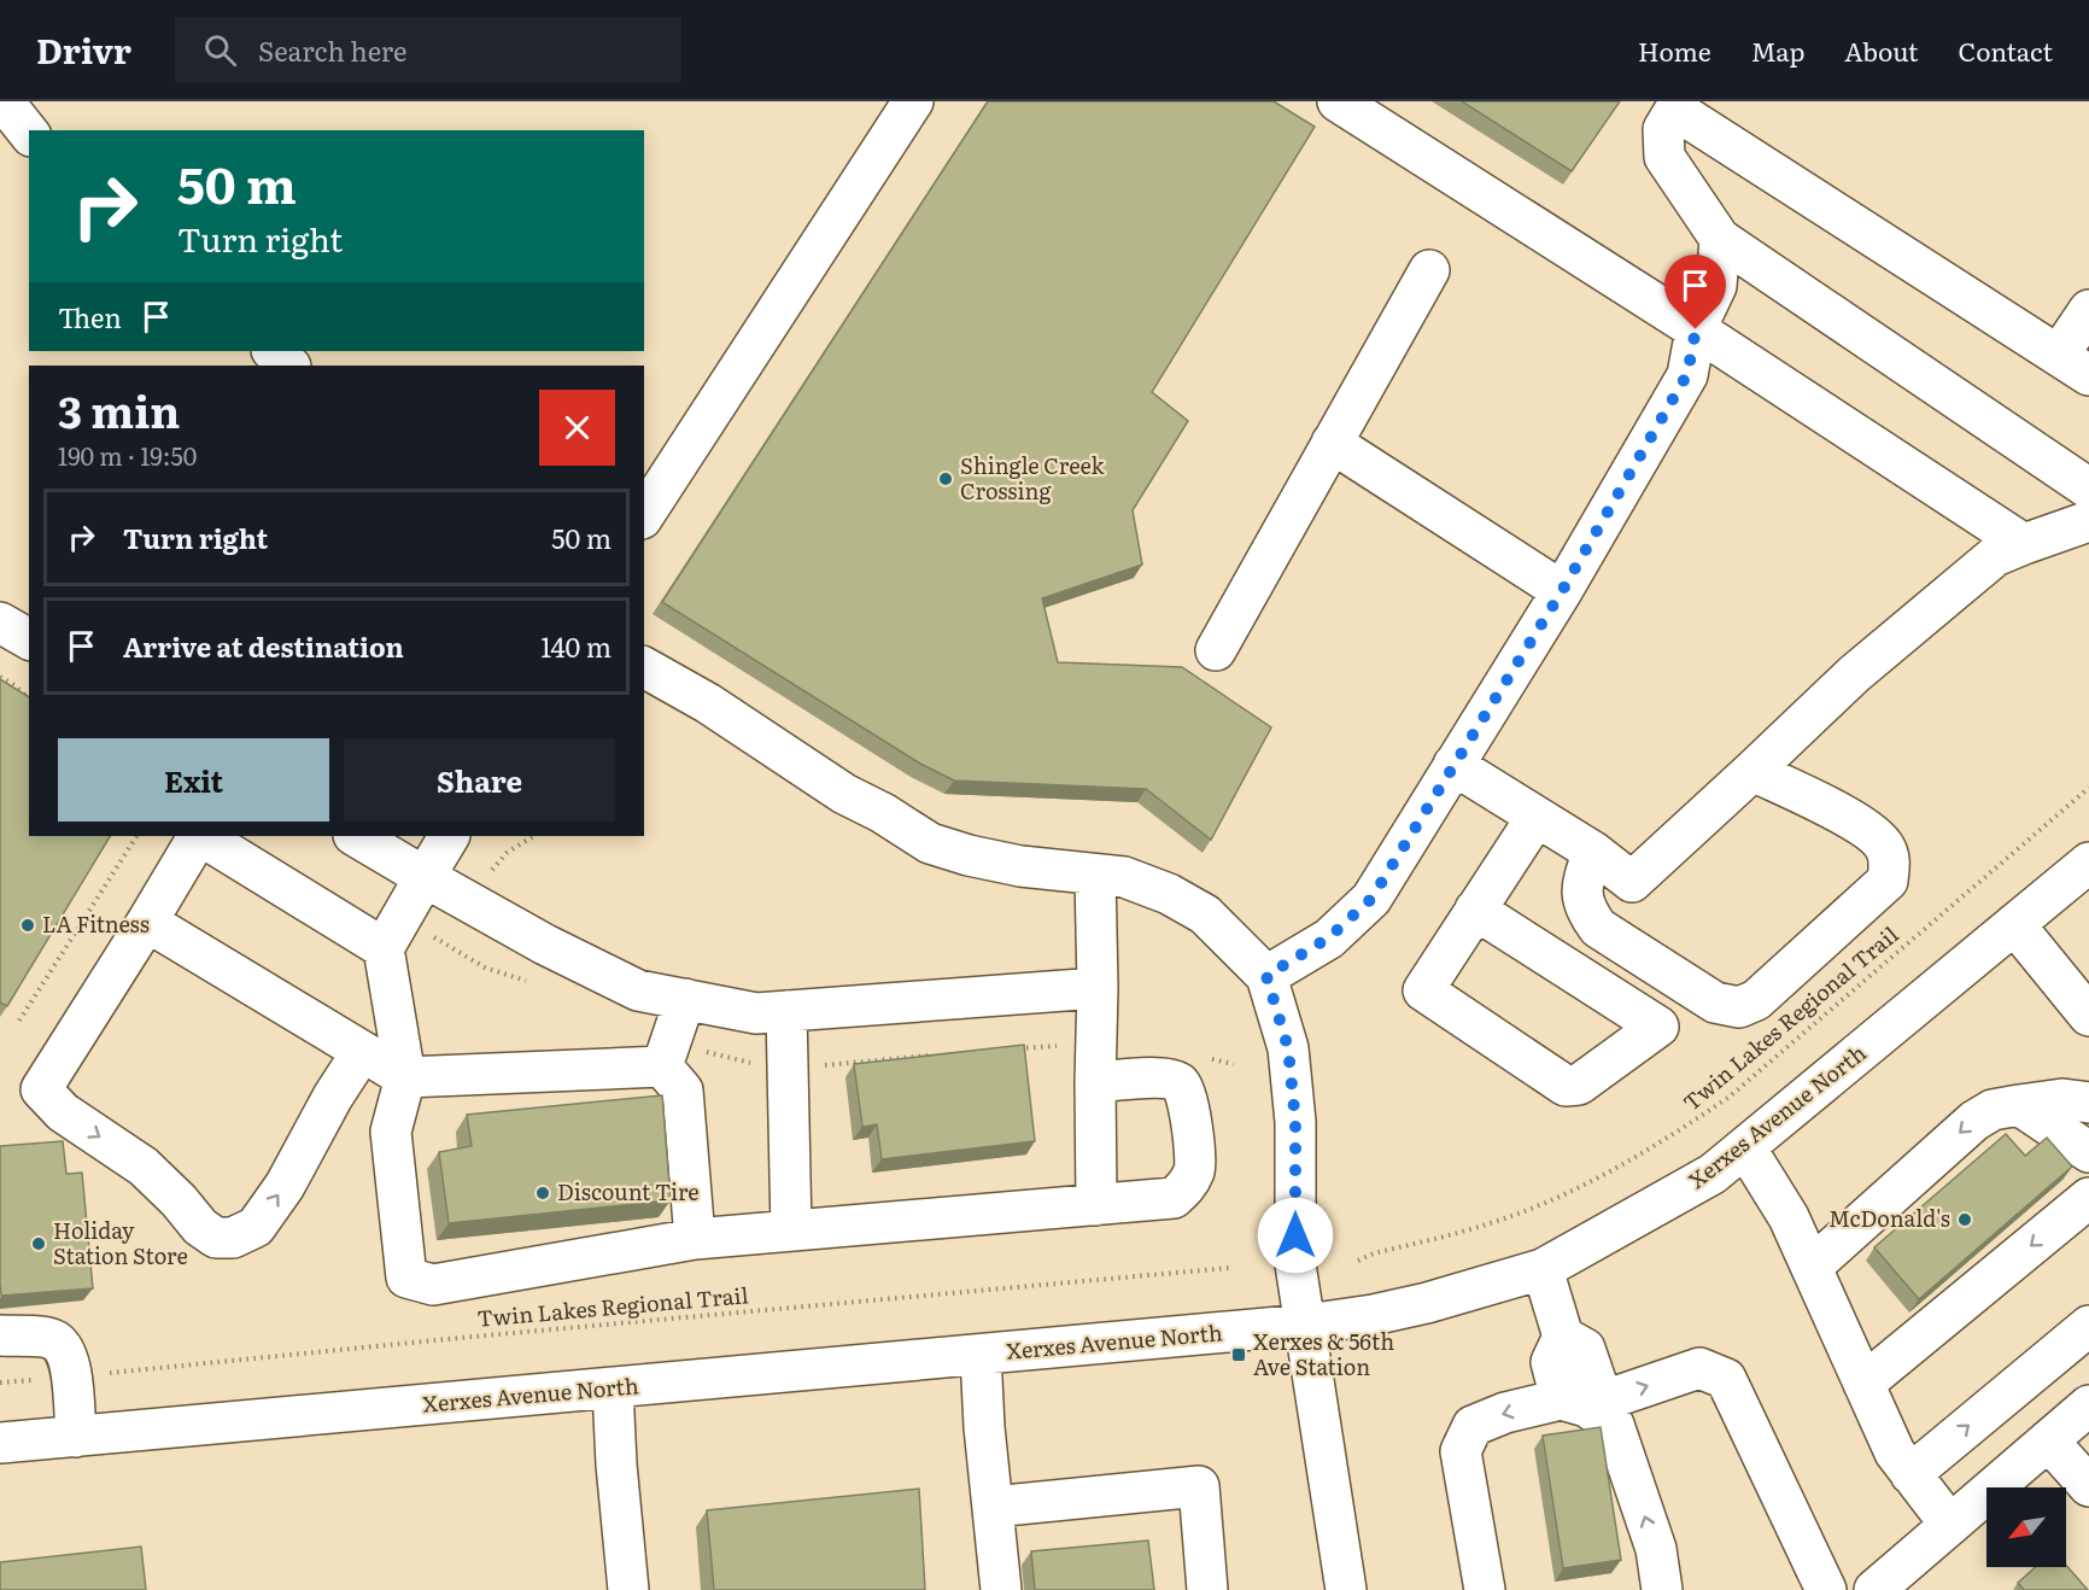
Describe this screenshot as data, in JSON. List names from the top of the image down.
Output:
{
  "streets": {
    "street": ["Xerxes Avenue North"],
    "path": ["Twin Lakes Regional Trail"]
  },
  "places": {
    "other": [
      "Shingle Creek Crossing",
      "LA Fitness",
      "Discount Tire",
      "McDonald's",
      "Holiday Station Store"
    ],
    "transit": ["Xerxes & 56th Ave Station"]
  },
  "north": "bottom left",
  "page": {
    "header": "Drivr",
    "search": "Search here",
    "nav": [
      "Home",
      "Map",
      "About",
      "Contact"
    ],
    "turn": ["50 m", "Turn right"],
    "then": "Then",
    "heading": ["3 min", "190 m · 19:50"],
    "list": [
      {
        "name": "Turn right",
        "value": "50 m"
      },
      {
        "name": "Arrive at destination",
        "value": "140 m"
      }
    ],
    "buttons": ["Exit", "Share"]
  }
}
